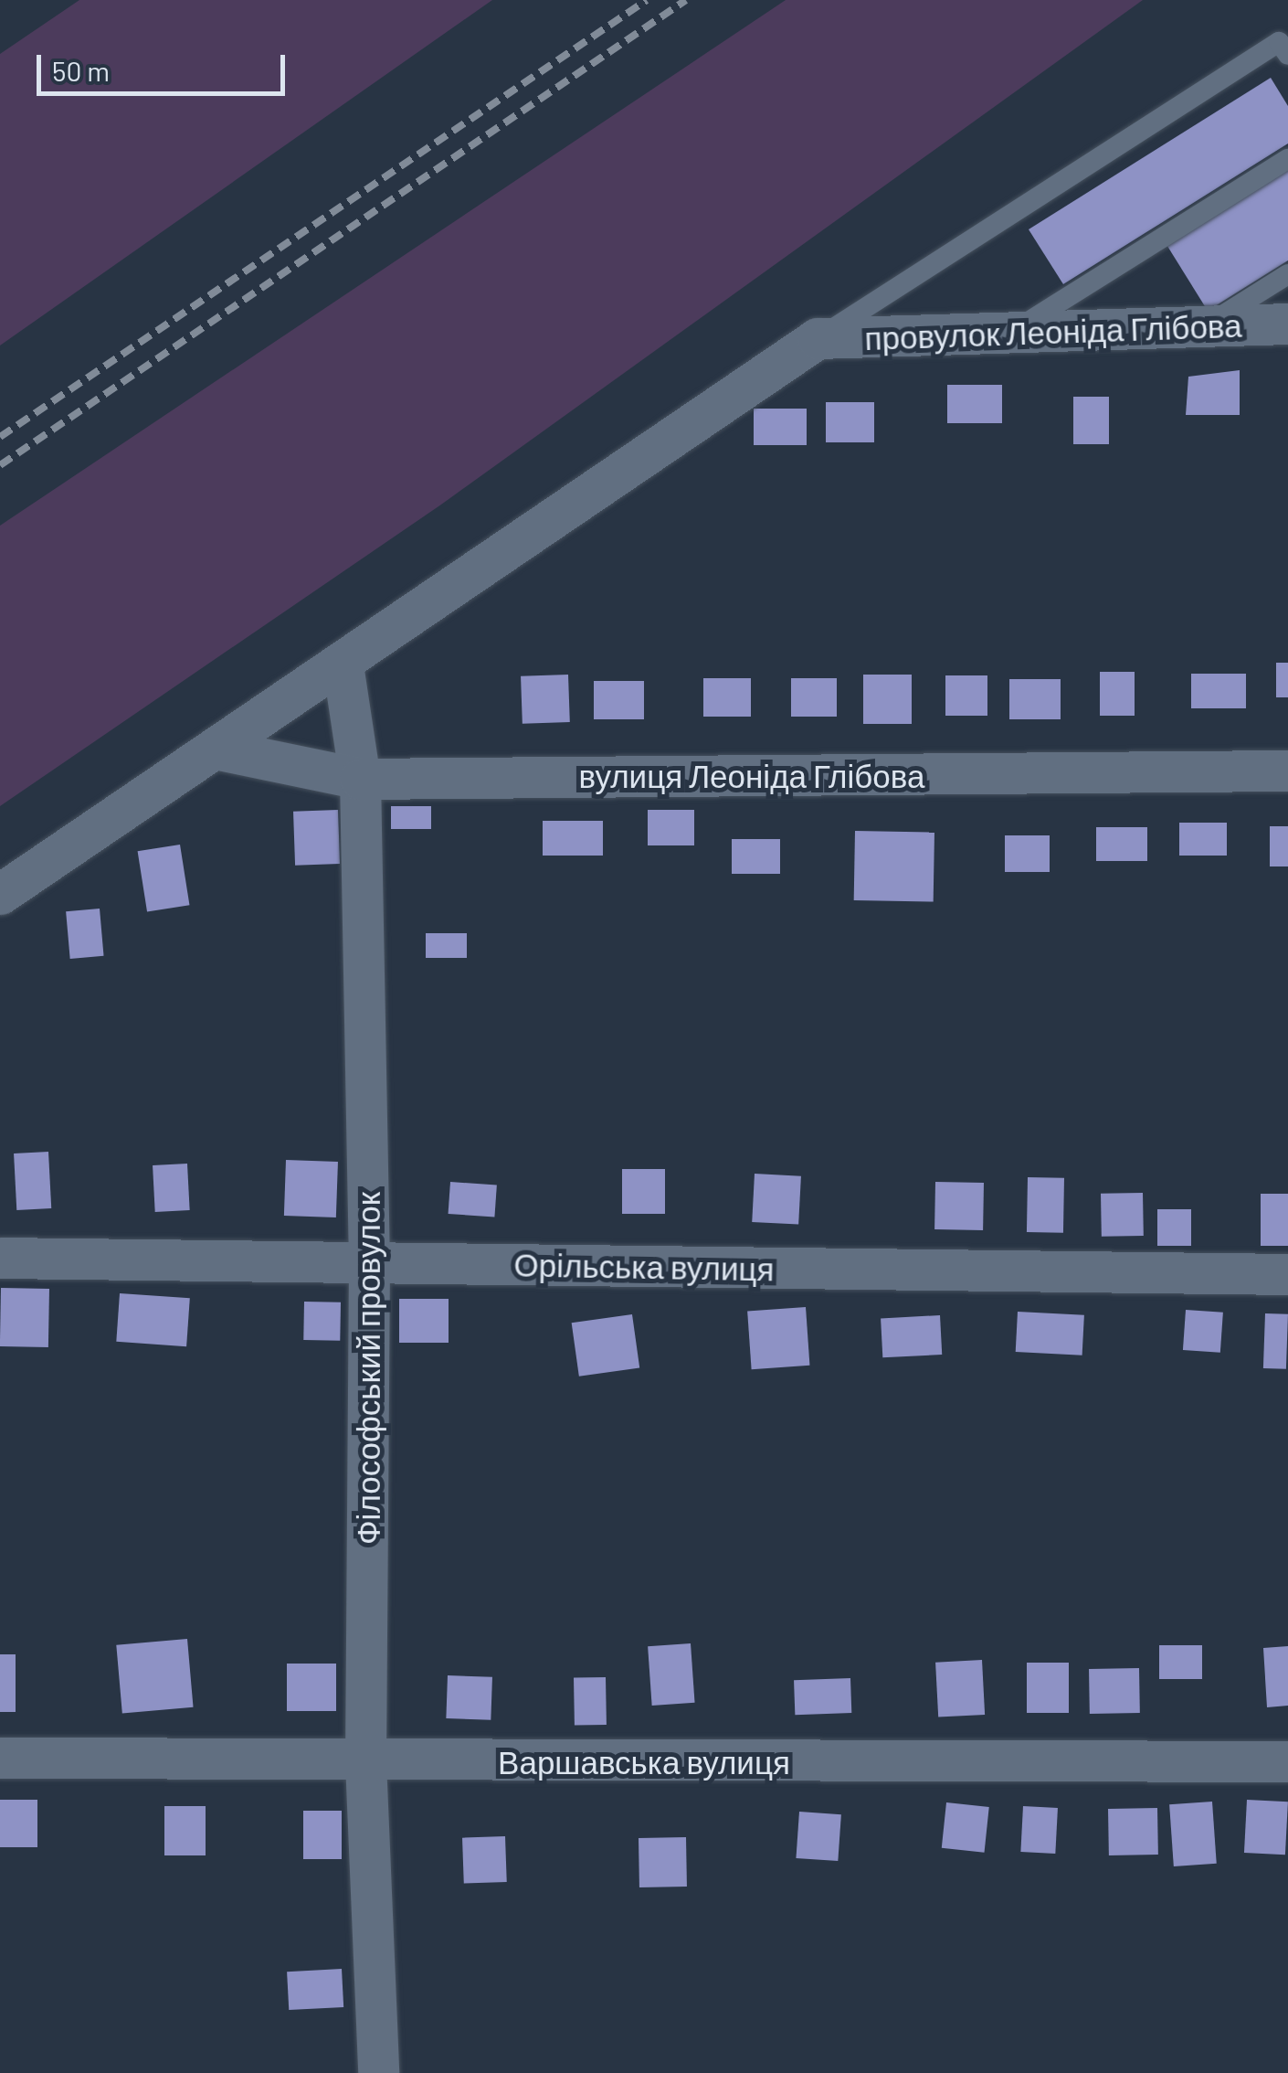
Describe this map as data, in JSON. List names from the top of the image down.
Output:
{
  "streets": {
    "street": [
      "провулок Леоніда Глібова",
      "вулиця Леоніда Глібова",
      "Орільська вулиця",
      "Філософський провулок",
      "Варшавська вулиця"
    ]
  },
  "crossings": [
    ["вулиця Леоніда Глібова", "Філософський провулок"],
    ["Орільська вулиця", "Філософський провулок"],
    ["Філософський провулок", "Варшавська вулиця"]
  ],
  "scale_bar": "50 m"
}
